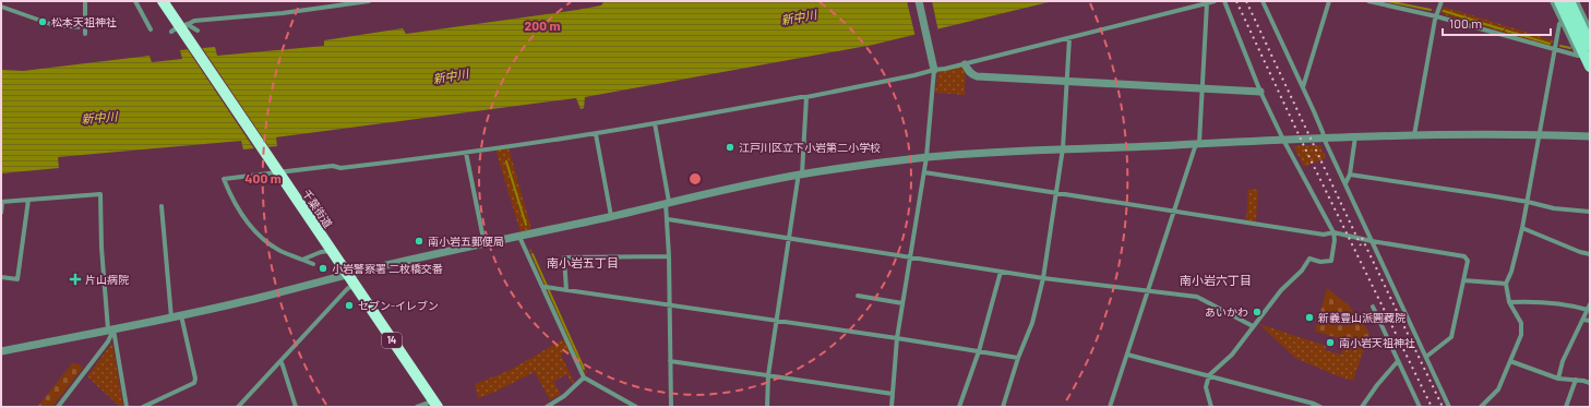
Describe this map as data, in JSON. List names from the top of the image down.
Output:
{
  "streets": {
    "highway": ["千葉街道", "14"]
  },
  "districts": ["南小岩五丁目", "南小岩六丁目"],
  "water": ["新中川"],
  "places": {
    "other": [
      "松本天祖神社",
      "江戸川区立下小岩第二小学校",
      "南小岩五郵便局",
      "小岩警察署 二枚橋交番",
      "セブン-イレブン",
      "あいかわ",
      "新義豊山派圓藏院",
      "南小岩天祖神社"
    ],
    "health": ["片山病院"]
  },
  "scale_bar": "100 m",
  "rings": ["200 m", "400 m"]
}
